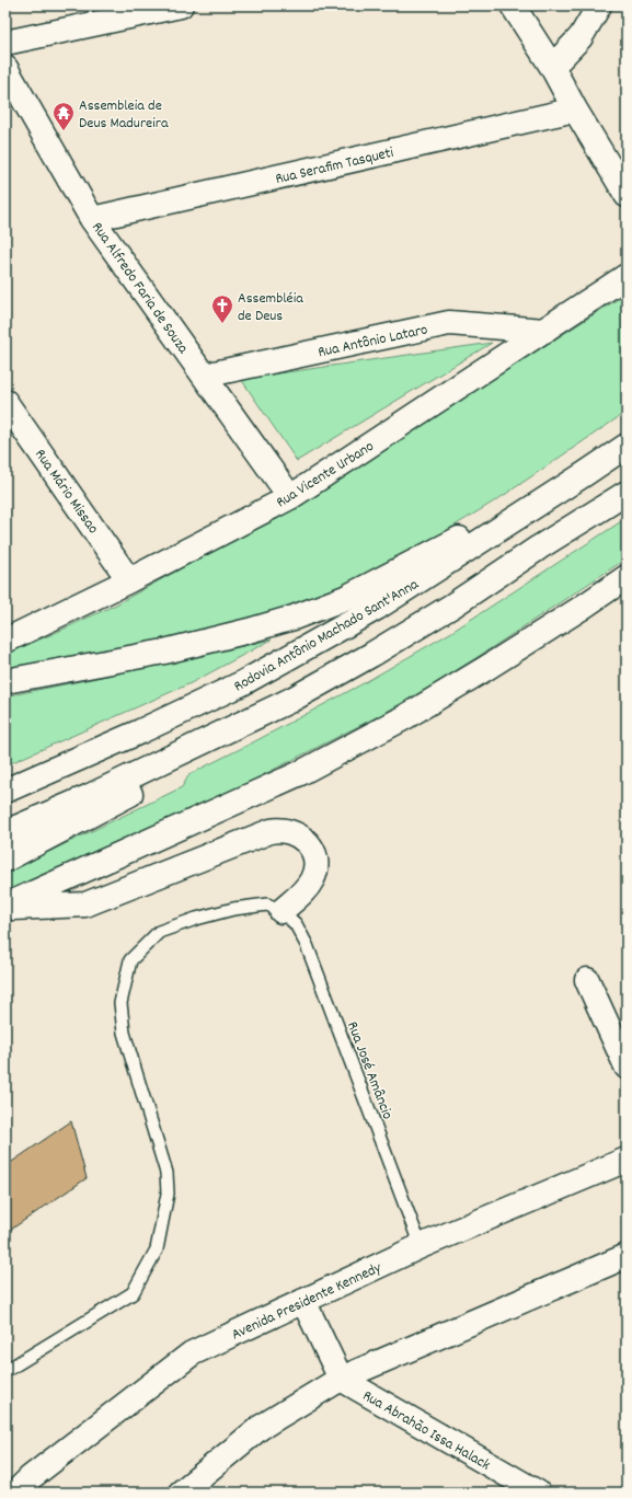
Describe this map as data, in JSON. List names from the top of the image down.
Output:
{
  "streets": {
    "main road": [
      "Rua Serafim Tasqueti",
      "Rua Alfredo Faria de Souza",
      "Rua Antônio Lataro",
      "Rua Vicente Urbano",
      "Rua Mário Missao",
      "Rodovia Antônio Machado Sant'Anna",
      "Avenida Presidente Kennedy",
      "Rua Abrahão Issa Halack"
    ],
    "lane": ["Rua José Amâncio"]
  },
  "crossings": [
    ["Rua Serafim Tasqueti", "Rua Alfredo Faria de Souza"],
    ["Rua Alfredo Faria de Souza", "Rua Antônio Lataro"],
    ["Rua Alfredo Faria de Souza", "Rua Vicente Urbano"],
    ["Rua Antônio Lataro", "Rua Vicente Urbano"],
    ["Rua Vicente Urbano", "Rua Mário Missao"],
    ["Rua José Amâncio", "Avenida Presidente Kennedy"]
  ],
  "places": {
    "temple": ["Assembleia de Deus Madureira"],
    "church": ["Assembléia de Deus"]
  }
}
